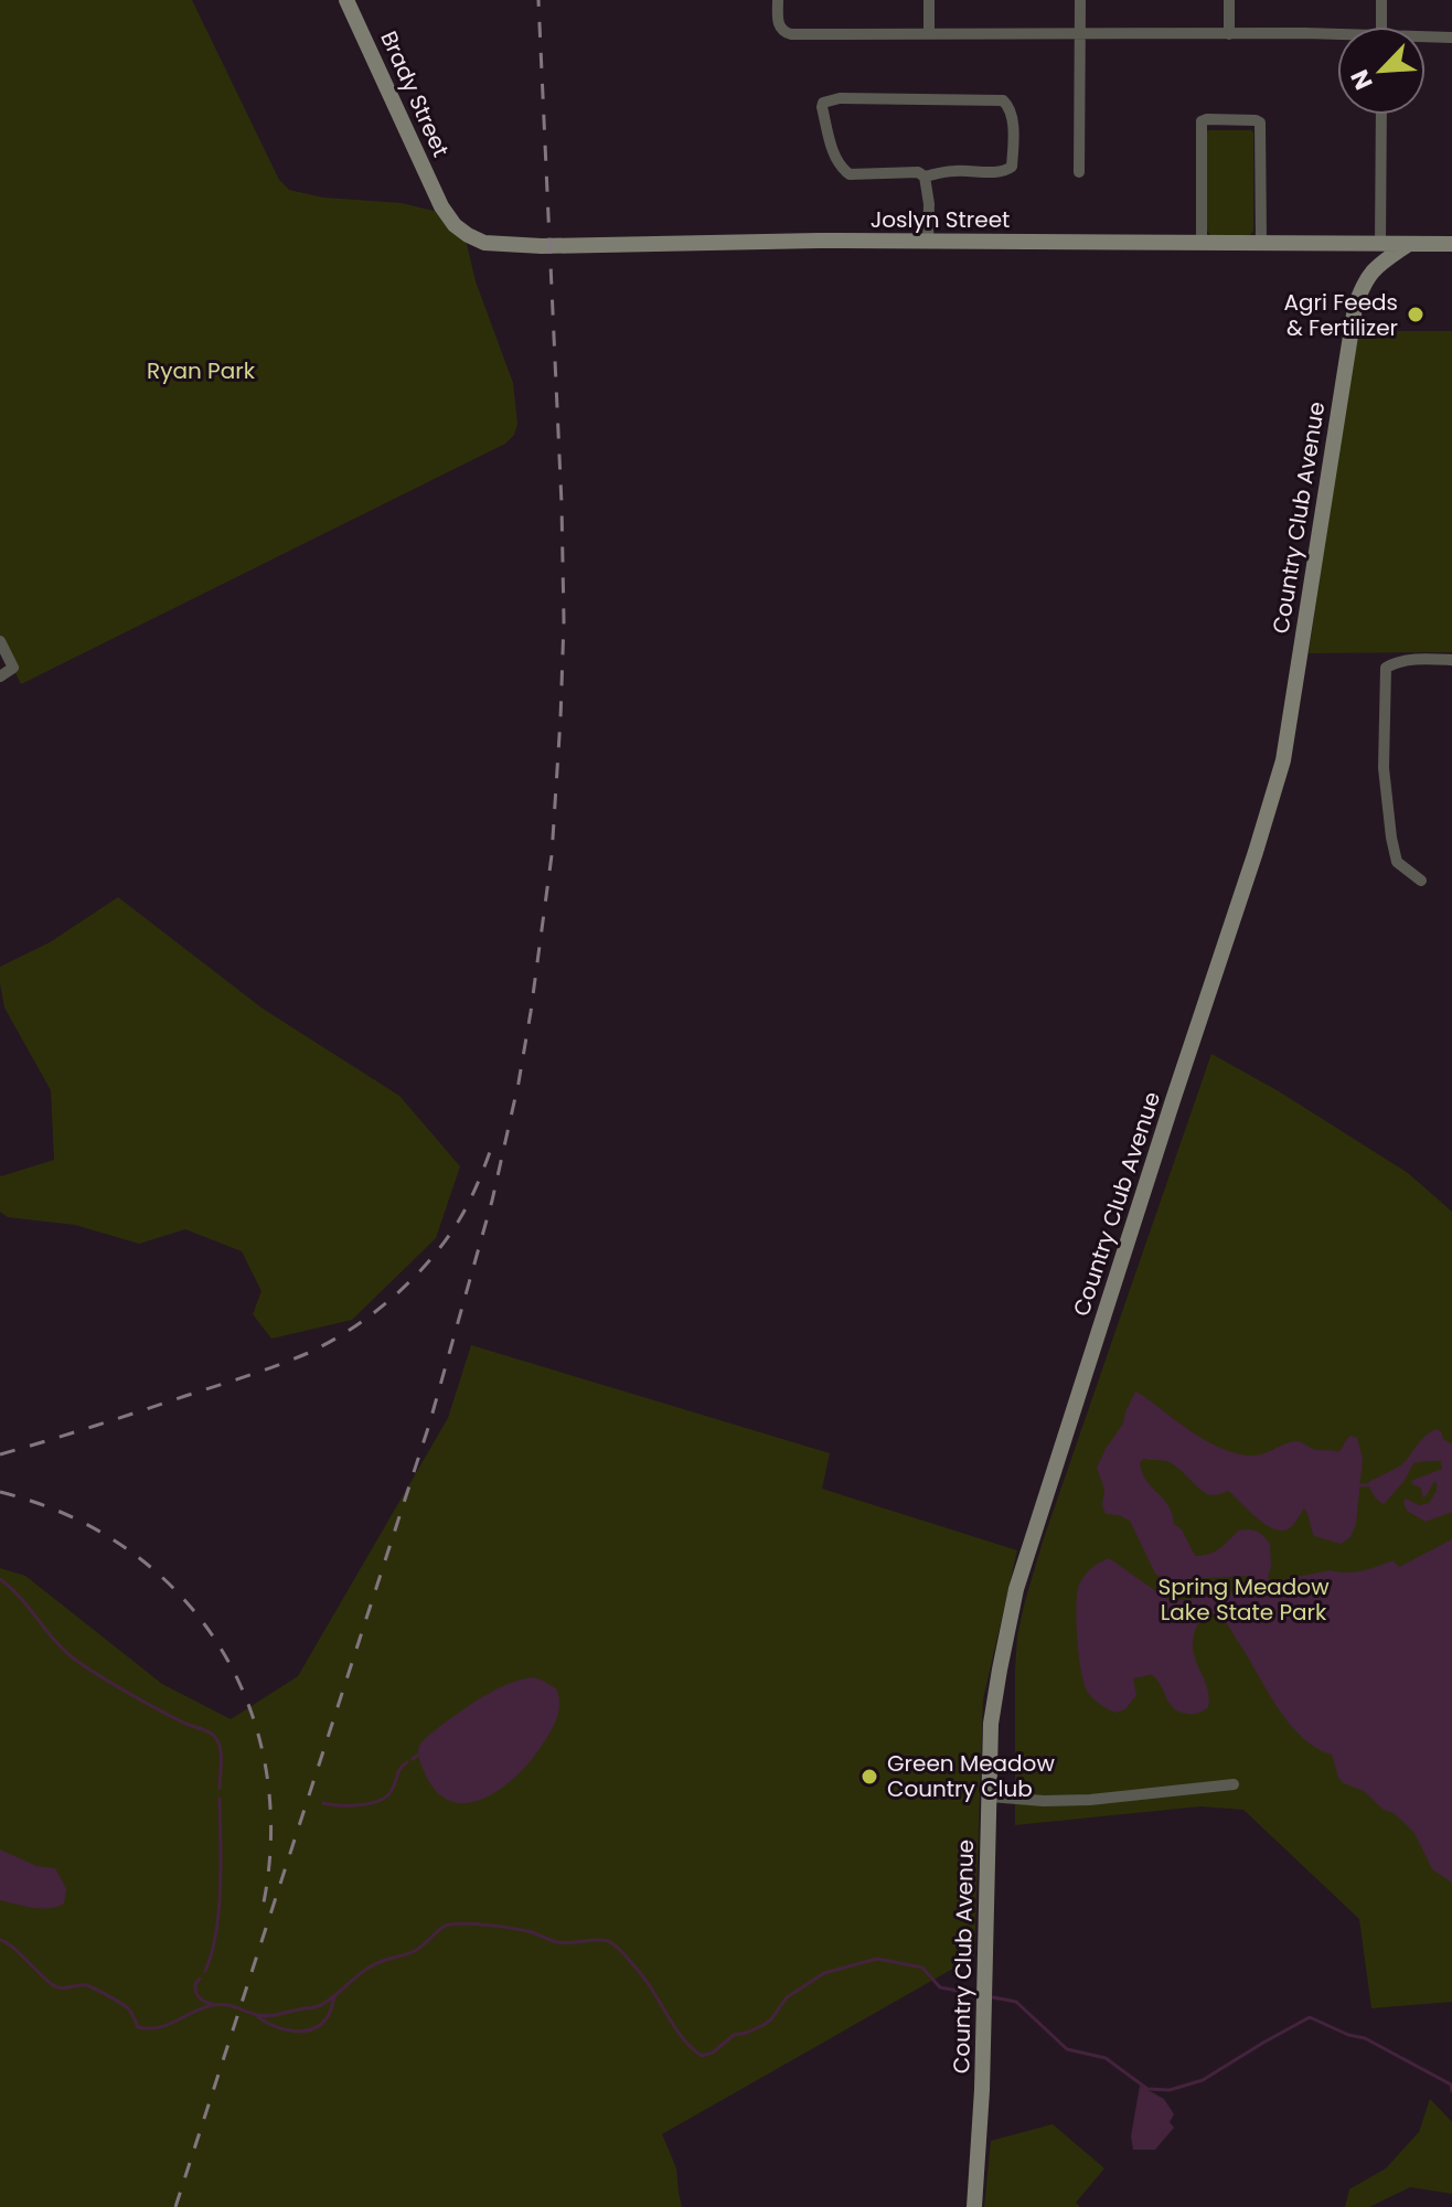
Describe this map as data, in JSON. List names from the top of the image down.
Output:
{
  "streets": {
    "street": ["Brady Street", "Joslyn Street", "Country Club Avenue"]
  },
  "crossings": [
    ["Brady Street", "Joslyn Street"],
    ["Joslyn Street", "Country Club Avenue"]
  ],
  "parks": ["Ryan Park", "Spring Meadow Lake State Park"],
  "places": ["Agri Feeds & Fertilizer", "Green Meadow Country Club"],
  "north": "bottom left"
}
